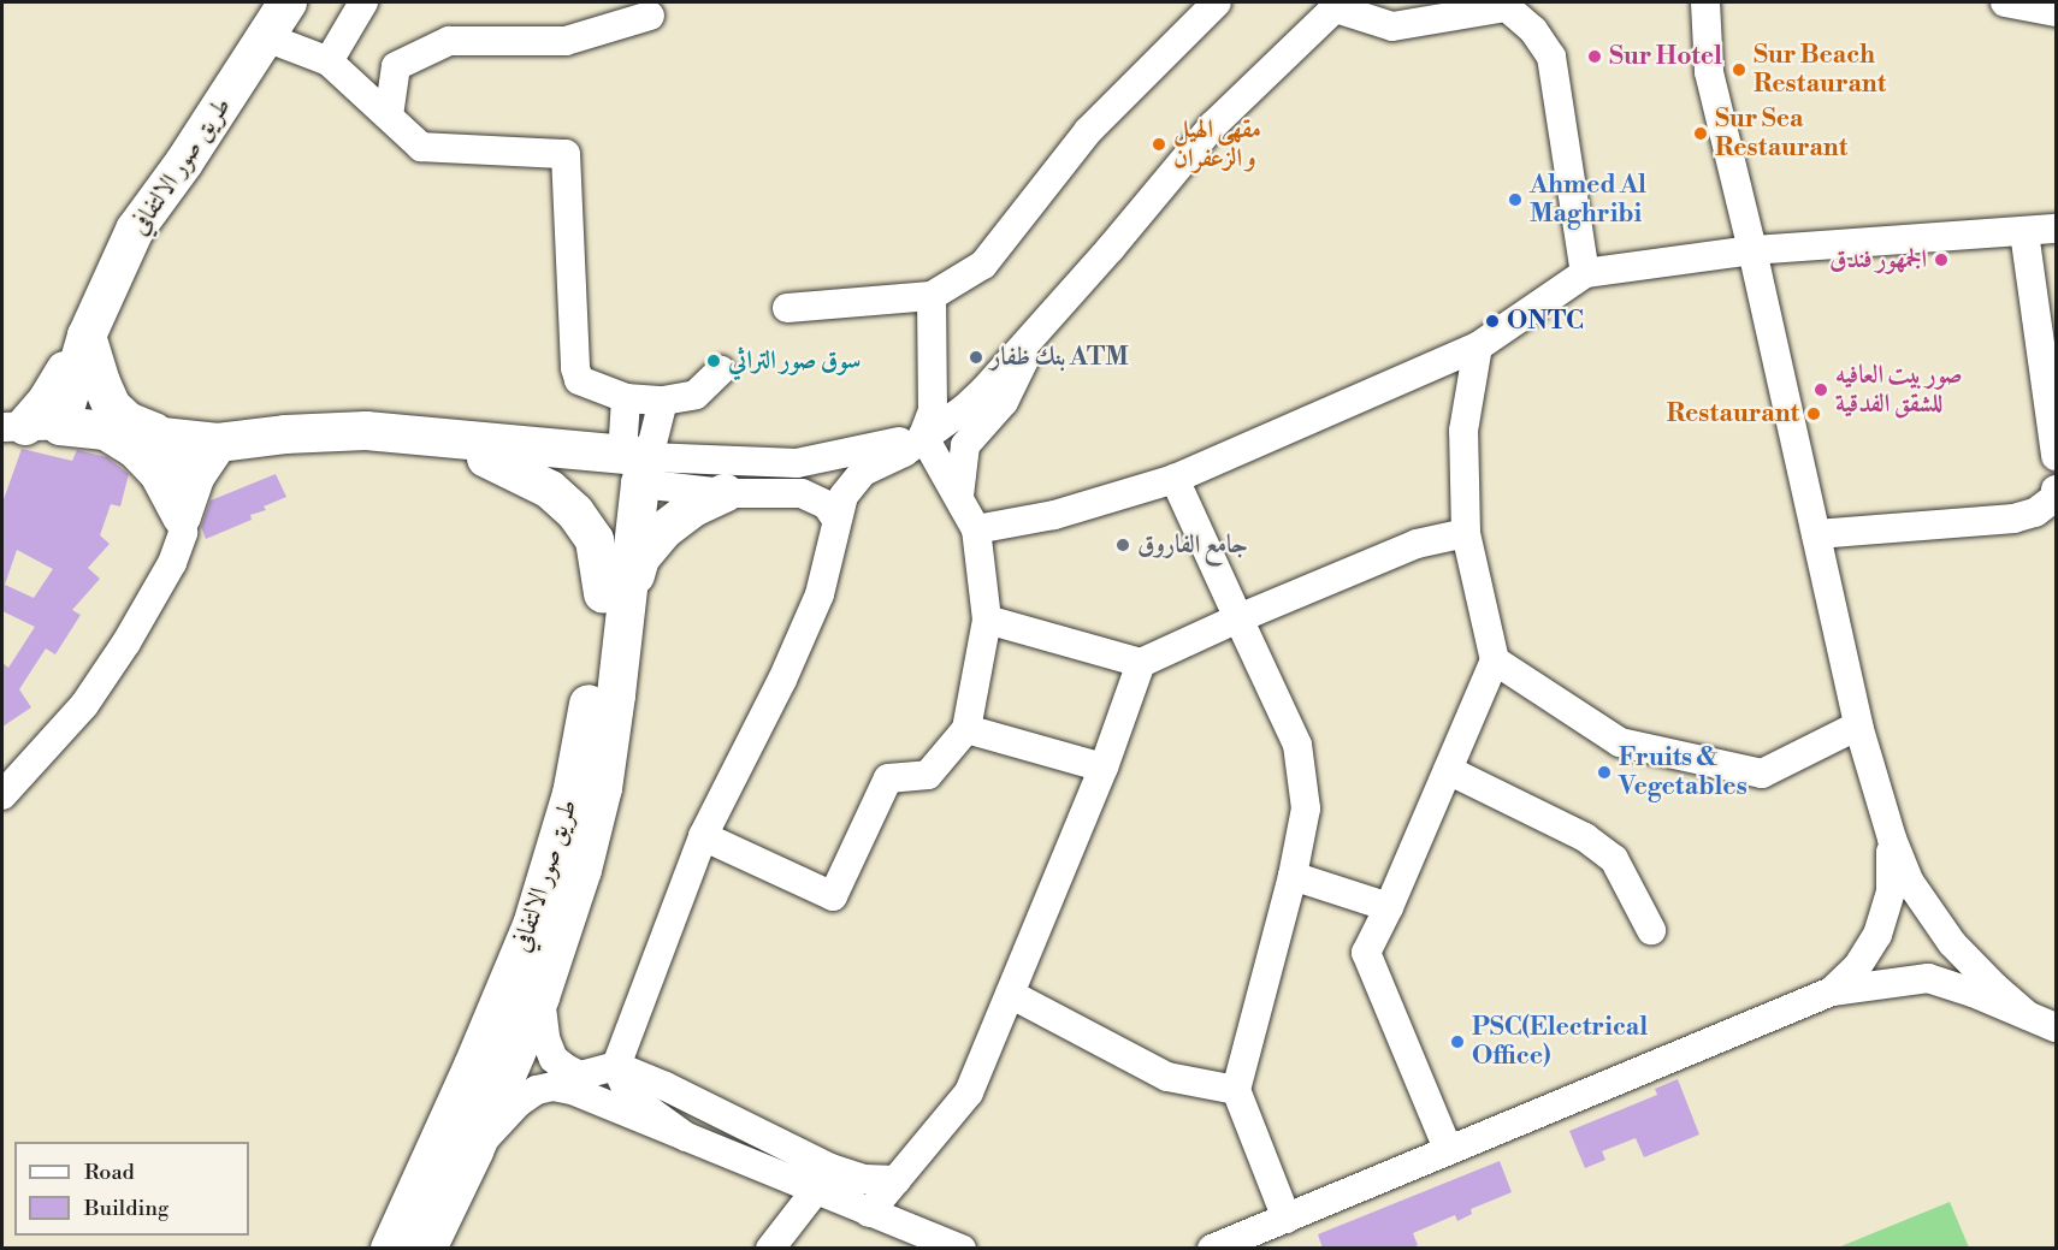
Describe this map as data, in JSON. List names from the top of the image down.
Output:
{
  "streets": {
    "main road": ["طريق صور الالتفافي"]
  },
  "places": [
    "Sur Hotel",
    "Sur Beach Restaurant",
    "Sur Sea Restaurant",
    "مقهى الهيل و الزعفران",
    "Ahmed Al Maghribi",
    "الجمهور فندق",
    "ONTC",
    "بنك ظفار ATM",
    "سوق صور التراثي",
    "صور بيت العافيه للشقق الفدقية",
    "Restaurant",
    "جامع الفاروق",
    "Fruits & Vegetables",
    "PSC(Electrical Office)"
  ],
  "legend": ["Road", "Building"]
}
